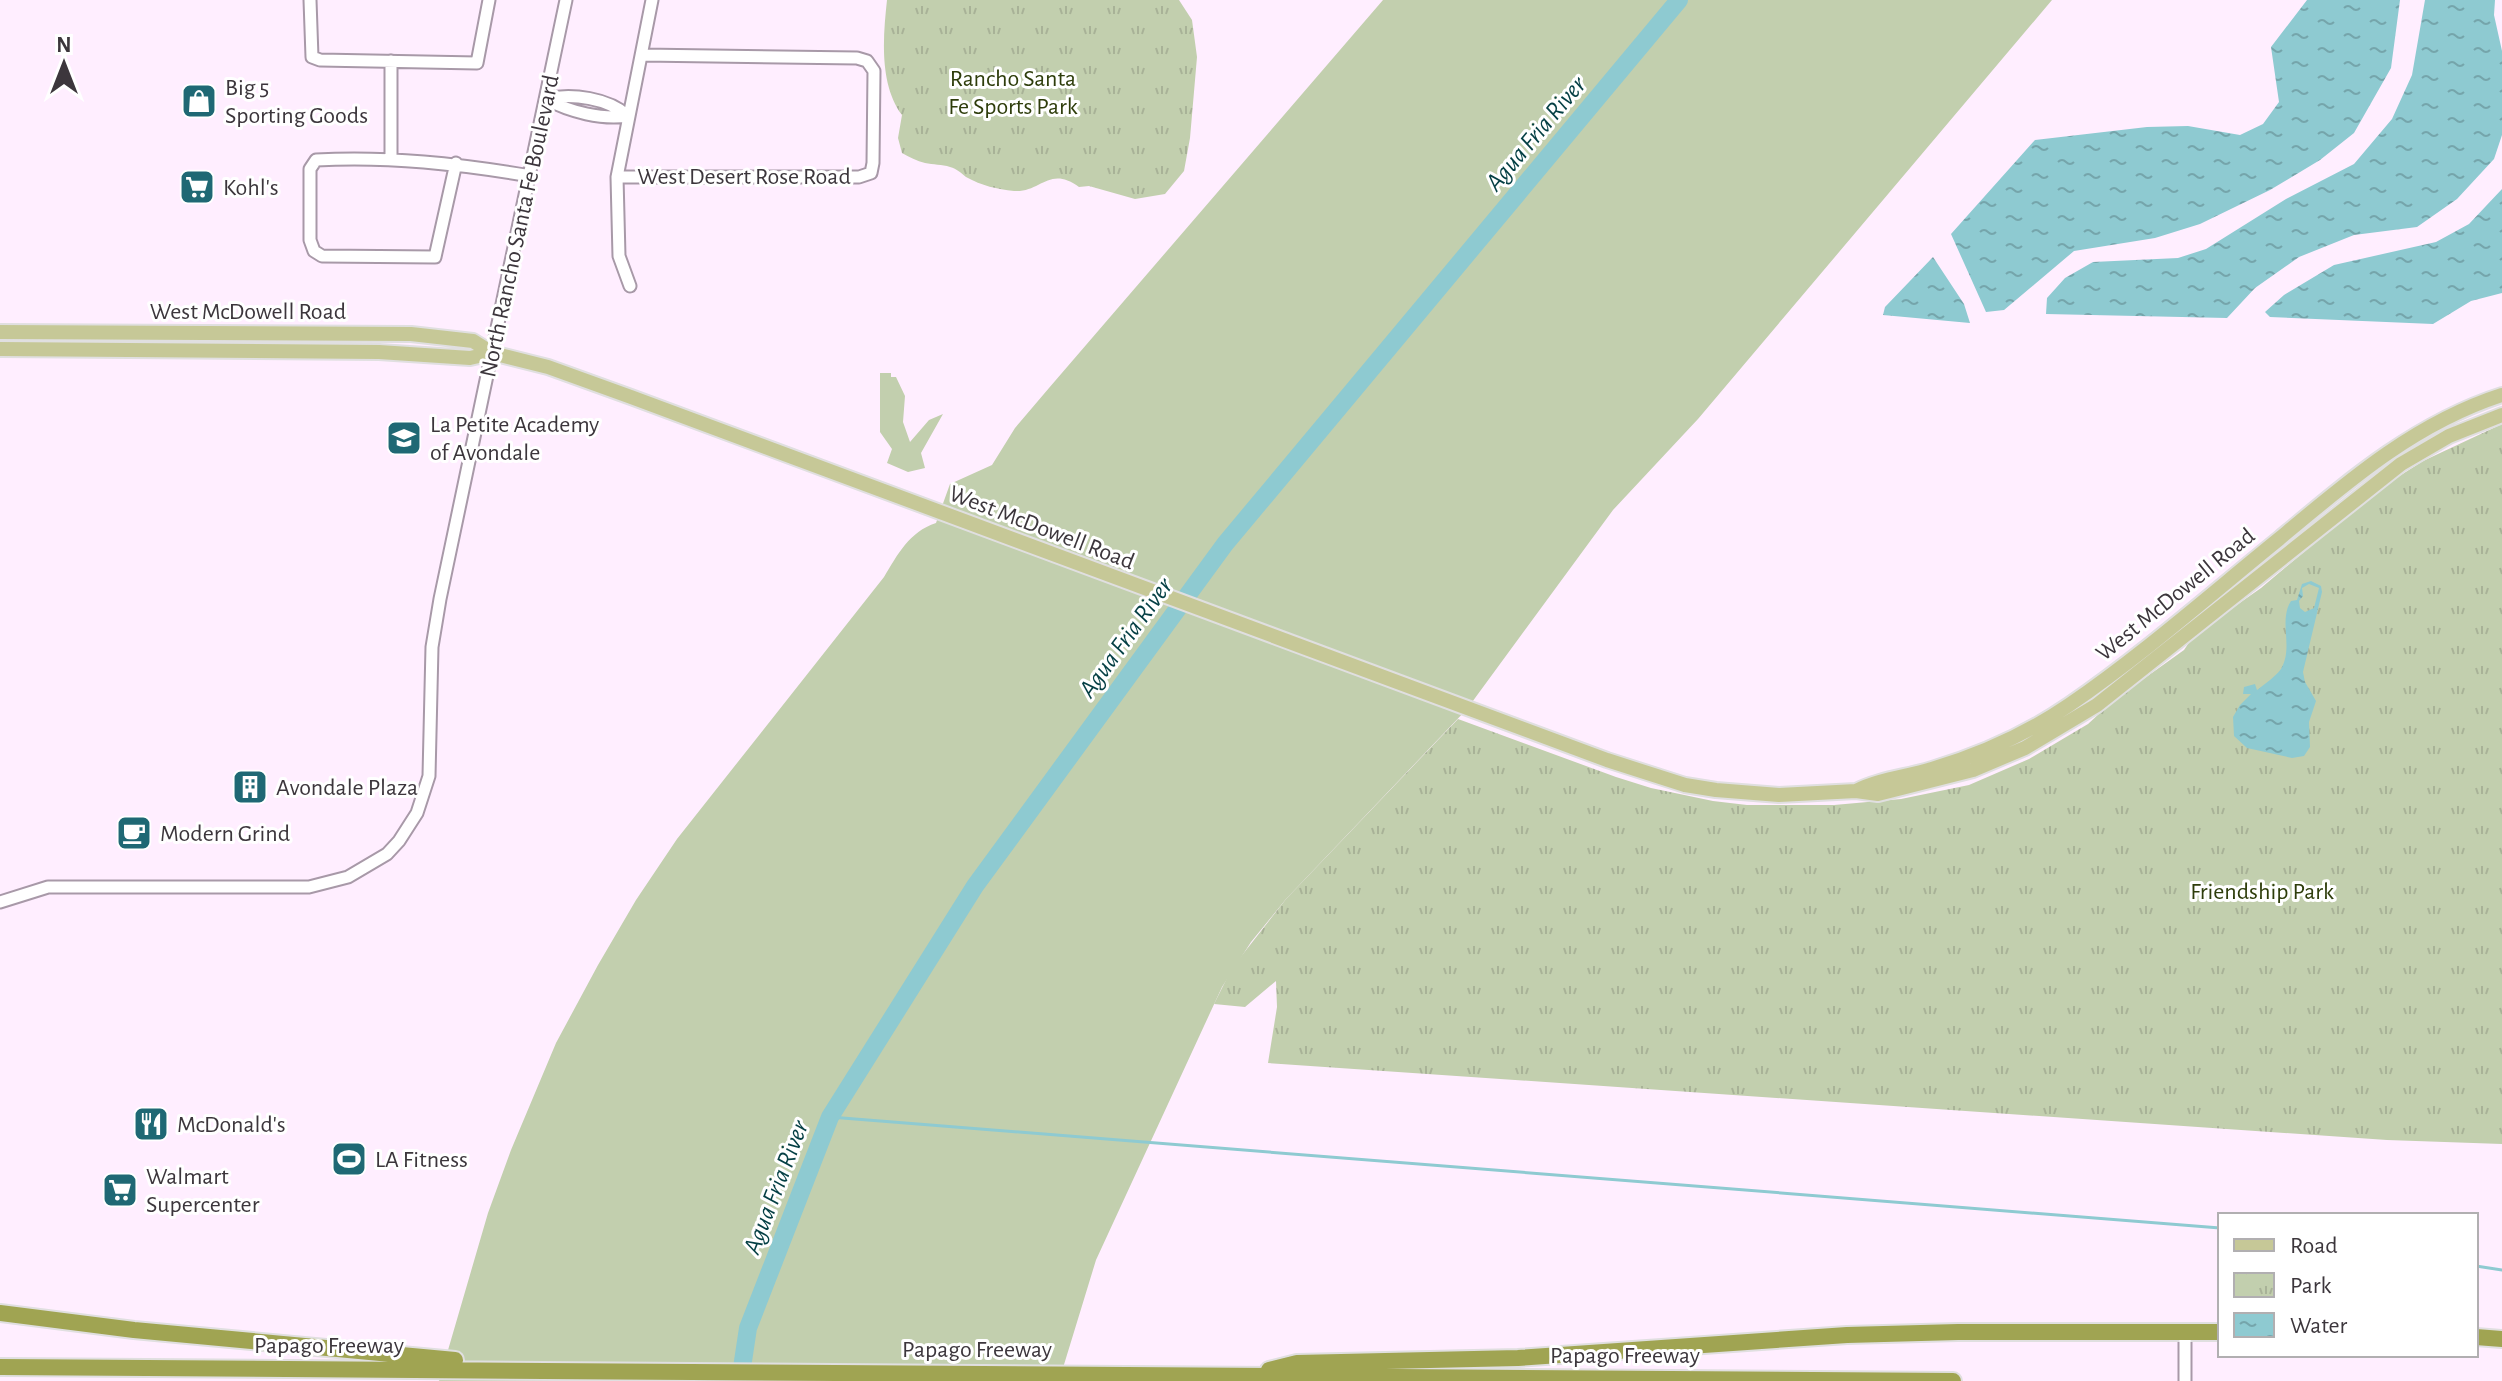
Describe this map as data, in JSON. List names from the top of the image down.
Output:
{
  "streets": {
    "highway": ["Papago Freeway"],
    "main road": ["West McDowell Road"],
    "street": ["West Desert Rose Road", "North Rancho Santa Fe Boulevard"]
  },
  "crossings": [
    ["North Rancho Santa Fe Boulevard", "West McDowell Road"]
  ],
  "water": ["Agua Fria River"],
  "parks": ["Rancho Santa Fe Sports Park", "Friendship Park"],
  "places": {
    "shop": ["Big 5 Sporting Goods"],
    "supermarket": ["Kohl's", "Walmart Supercenter"],
    "school or university": ["La Petite Academy of Avondale"],
    "building": ["Avondale Plaza"],
    "cafe": ["Modern Grind"],
    "restaurant": ["McDonald's"],
    "sports": ["LA Fitness"]
  },
  "legend": ["Road", "Park", "Water"],
  "north": "top"
}
